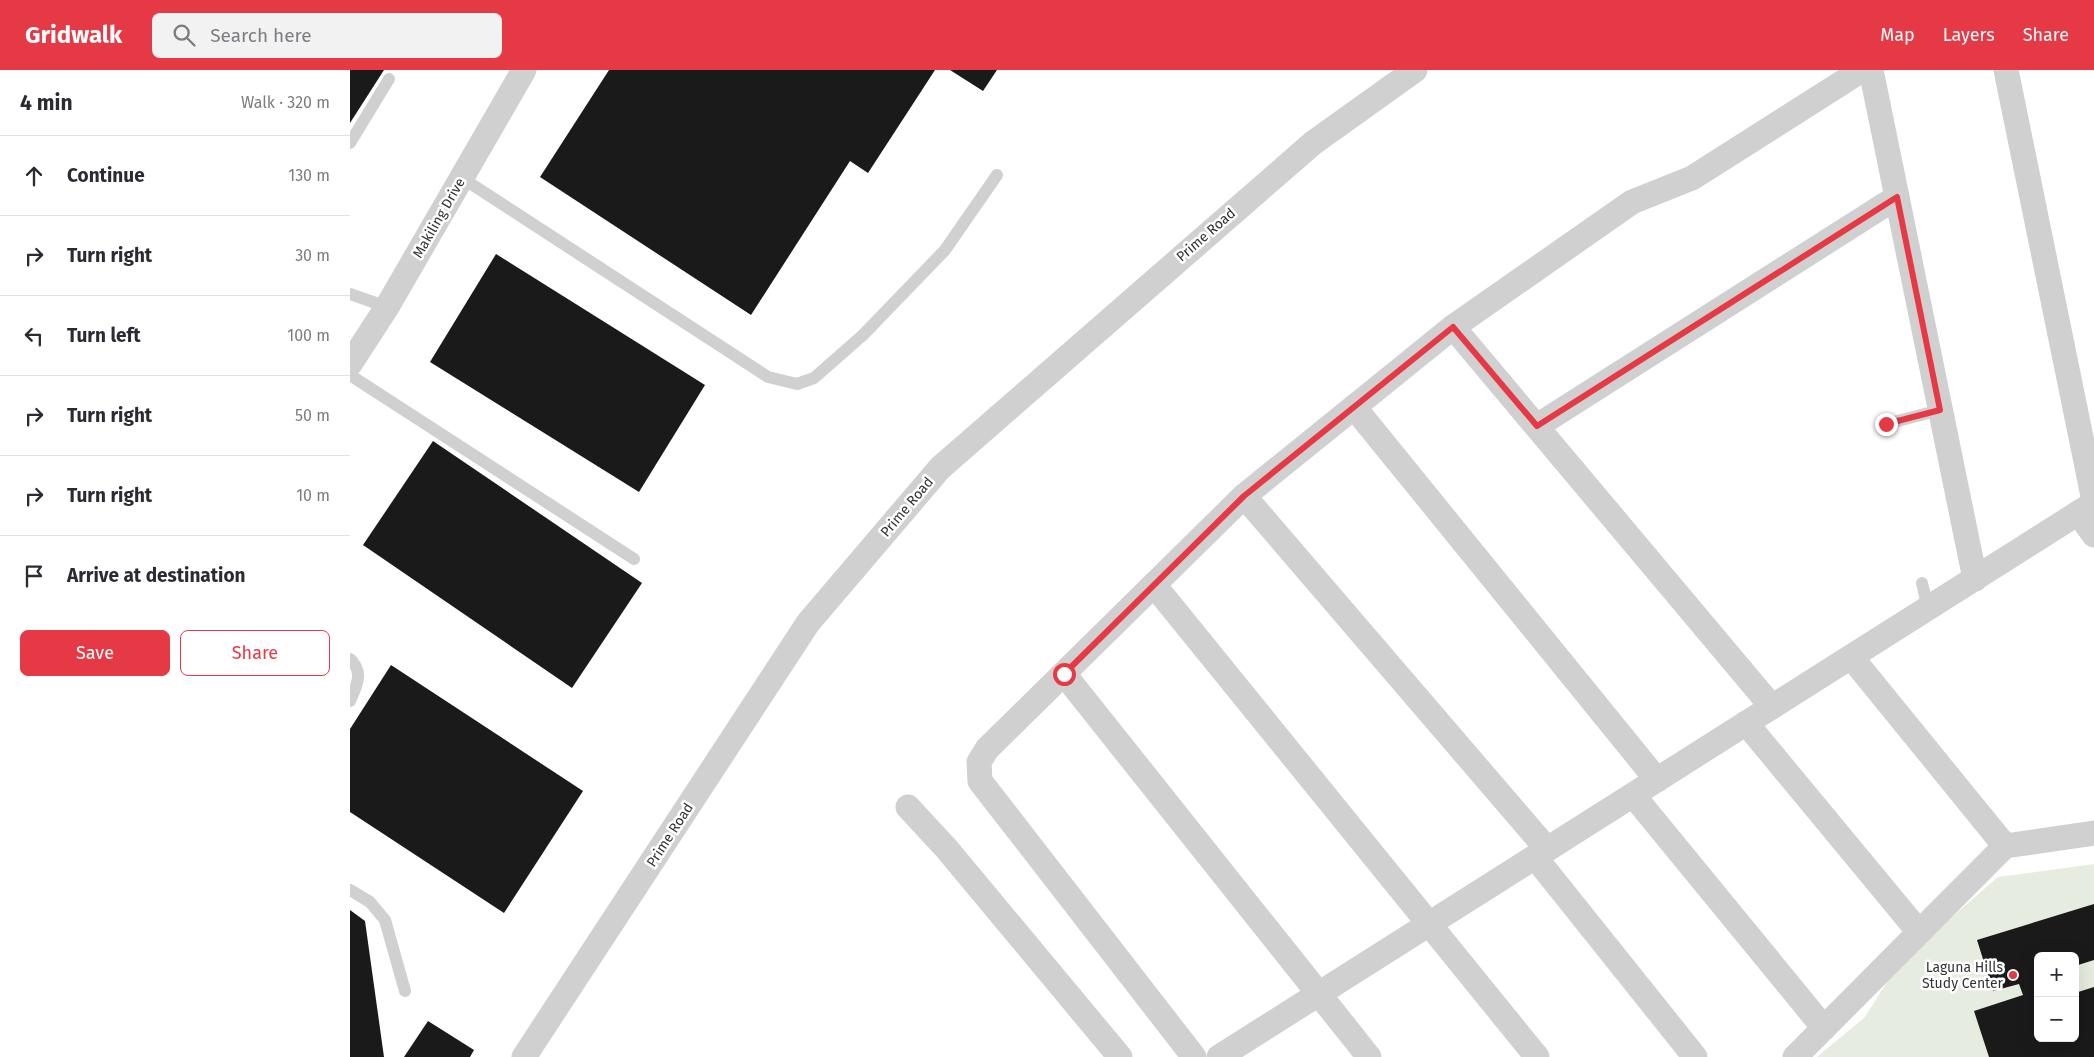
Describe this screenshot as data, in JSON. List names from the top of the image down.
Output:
{
  "streets": {
    "street": ["Makiling Drive", "Prime Road"]
  },
  "places": ["Laguna Hills Study Center"],
  "page": {
    "header": "Gridwalk",
    "search": "Search here",
    "nav": ["Map", "Layers", "Share"],
    "heading": ["4 min", "Walk · 320 m"],
    "list": [
      ["Continue", "130 m"],
      ["Turn right", "30 m"],
      ["Turn left", "100 m"],
      ["Turn right", "50 m"],
      ["Turn right", "10 m"],
      "Arrive at destination"
    ],
    "buttons": ["Save", "Share"],
    "map_buttons": ["+", "−"]
  }
}
